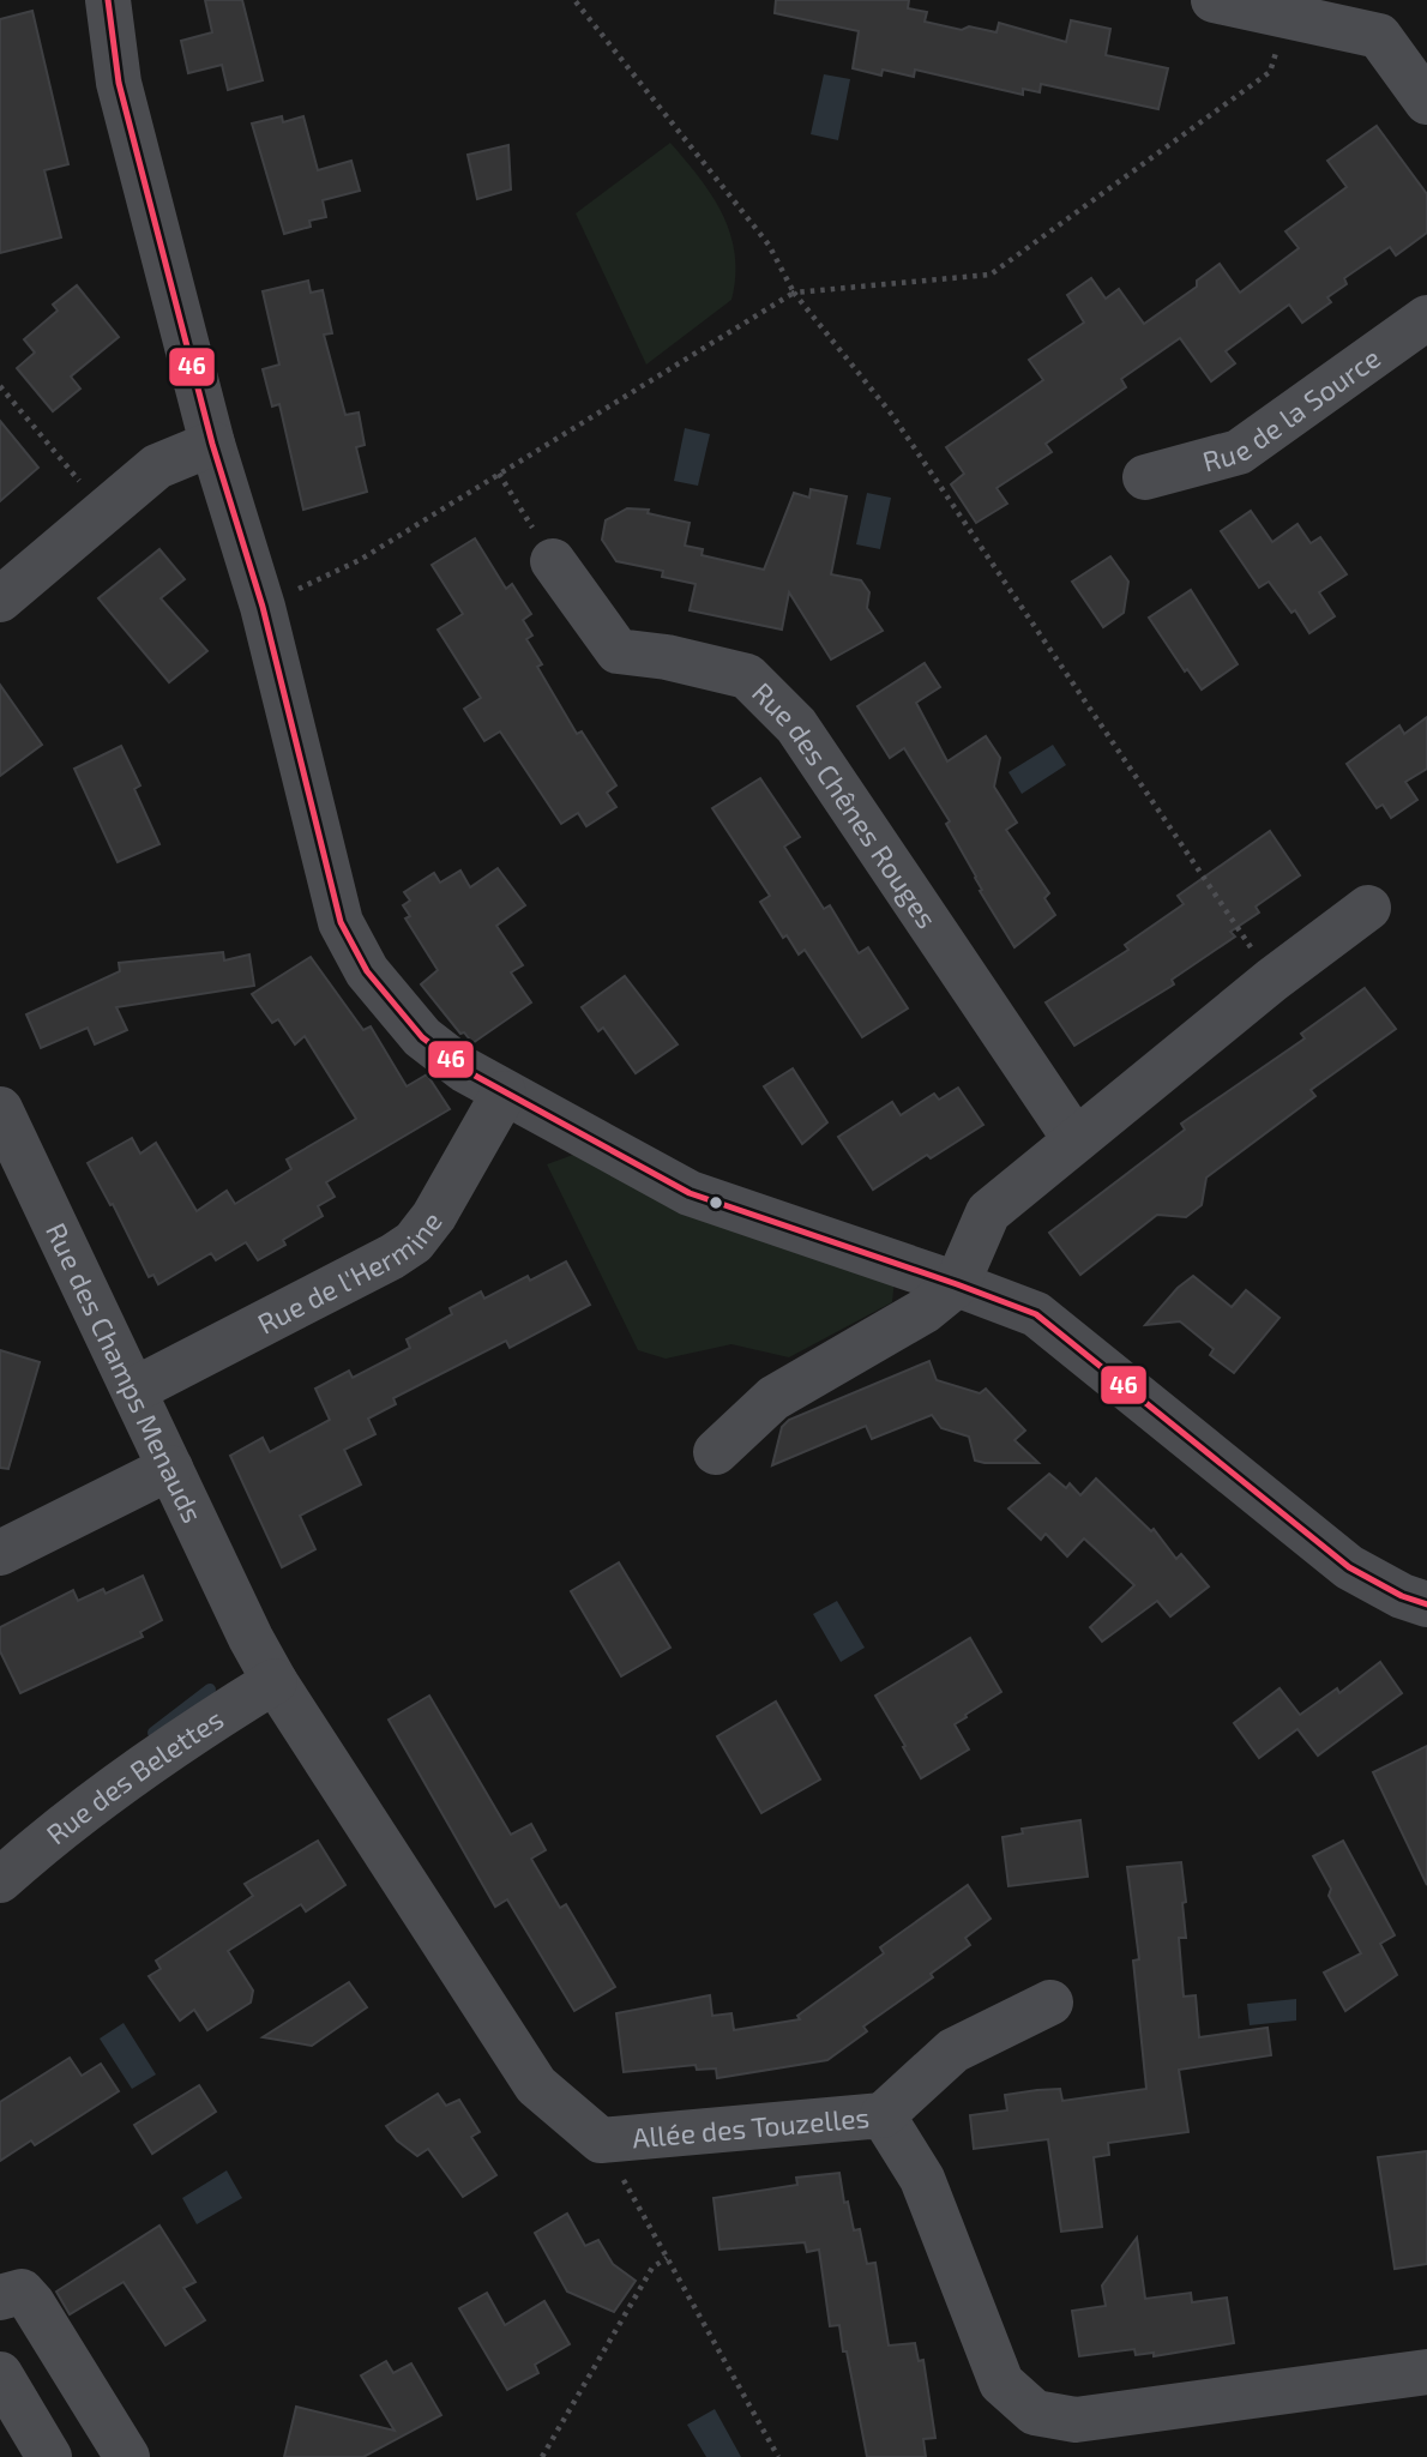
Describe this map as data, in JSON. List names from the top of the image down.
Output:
{
  "streets": {
    "street": [
      "Rue de la Source",
      "Rue des Chênes Rouges",
      "Rue de l'Hermine",
      "Rue des Champs Menauds",
      "Rue des Belettes",
      "Allée des Touzelles"
    ]
  },
  "crossings": [
    ["Rue de l'Hermine", "Rue des Champs Menauds"],
    ["Rue des Champs Menauds", "Allée des Touzelles"],
    ["Rue des Belettes", "Allée des Touzelles"]
  ],
  "lines": ["transit line 46"]
}
